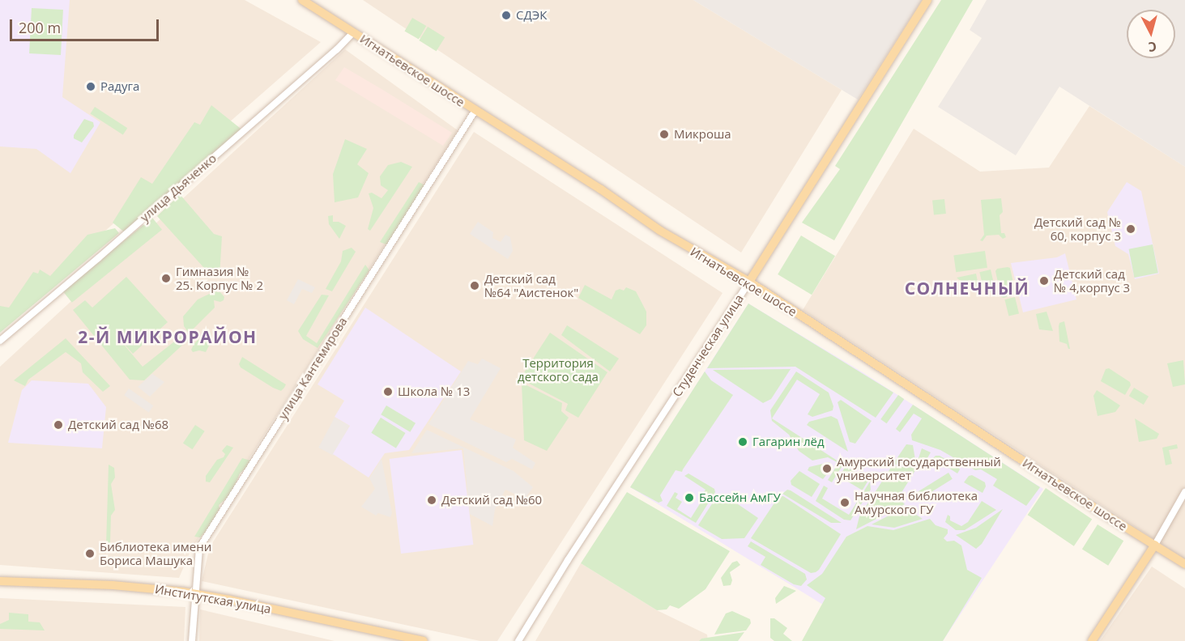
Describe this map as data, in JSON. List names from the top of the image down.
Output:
{
  "streets": {
    "main road": ["Игнатьевское шоссе", "Студенческая улица", "Институтская улица"],
    "street": ["улица Дьяченко", "улица Кантемирова"]
  },
  "crossings": [
    ["Игнатьевское шоссе", "улица Дьяченко"],
    ["Игнатьевское шоссе", "Студенческая улица"],
    ["Игнатьевское шоссе", "улица Кантемирова"],
    ["улица Кантемирова", "Институтская улица"]
  ],
  "districts": ["СОЛНЕЧНЫЙ", "2-Й МИКРОРАЙОН"],
  "parks": ["Территория детского сада"],
  "places": [
    "СДЭК",
    "Радуга",
    "Микроша",
    "Детский сад № 60, корпус 3",
    "Гимназия № 25. Корпус № 2",
    "Детский сад № 4,корпус 3",
    "Детский сад №64 \"Аистенок\"",
    "Школа № 13",
    "Детский сад №68",
    "Гагарин лёд",
    "Амурский государственный университет",
    "Бассейн АмГУ",
    "Детский сад №60",
    "Научная библиотека Амурского ГУ",
    "Библиотека имени Бориса Машука"
  ],
  "scale_bar": "200 m",
  "north": "bottom"
}
